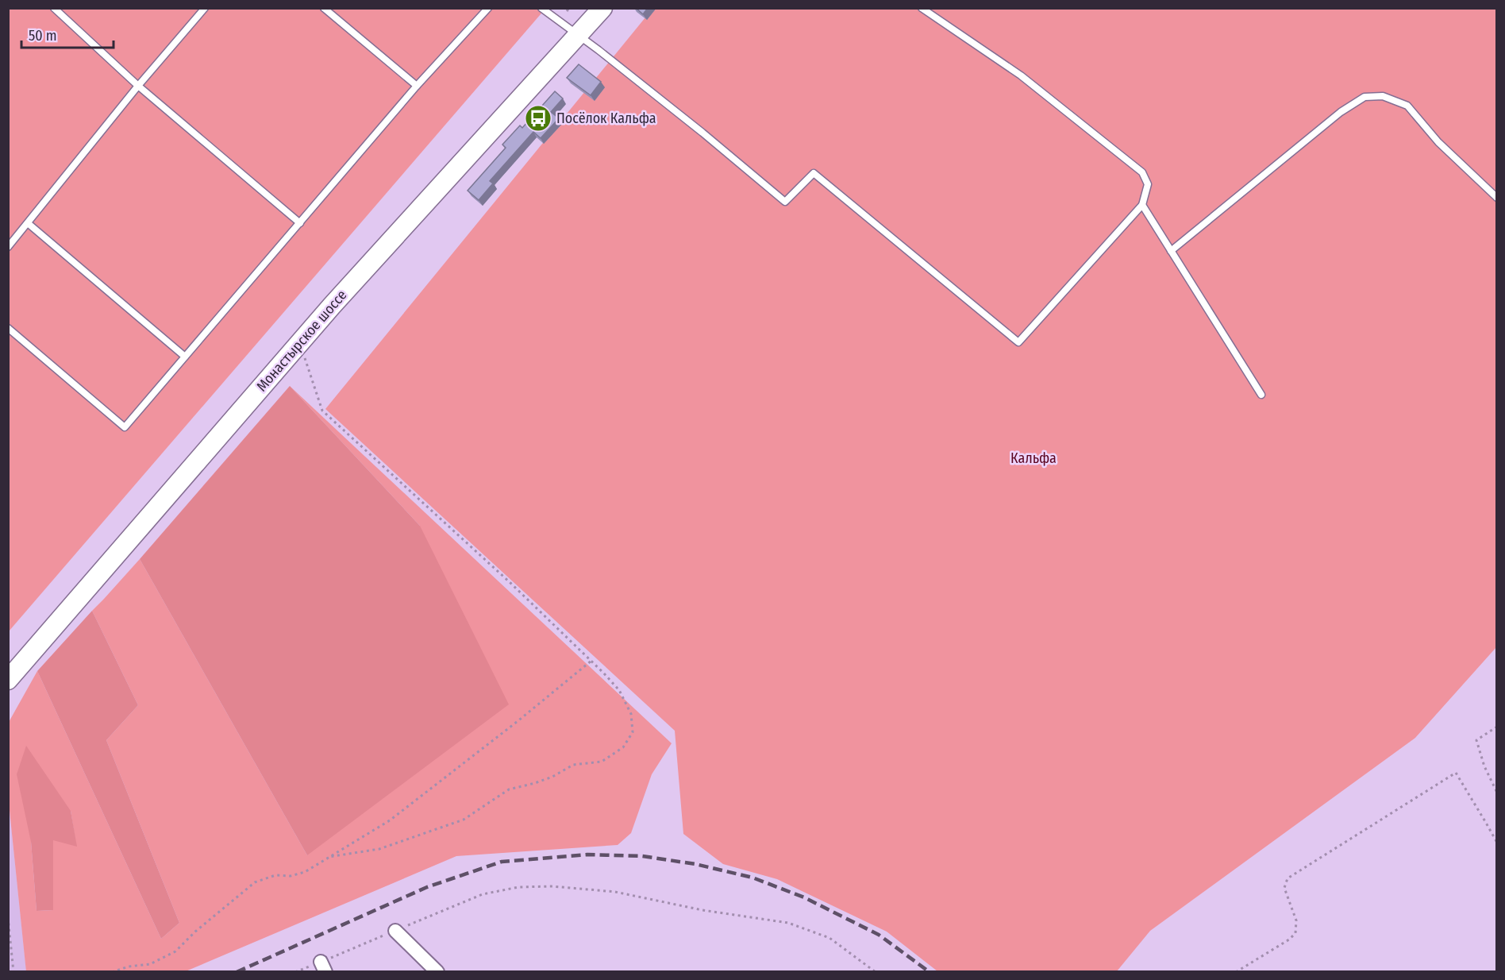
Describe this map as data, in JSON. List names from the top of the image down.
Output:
{
  "streets": {
    "main road": ["Монастырское шоссе"]
  },
  "parks": ["Кальфа"],
  "places": {
    "bus stop": ["Посёлок Кальфа"]
  },
  "scale_bar": "50 m"
}
